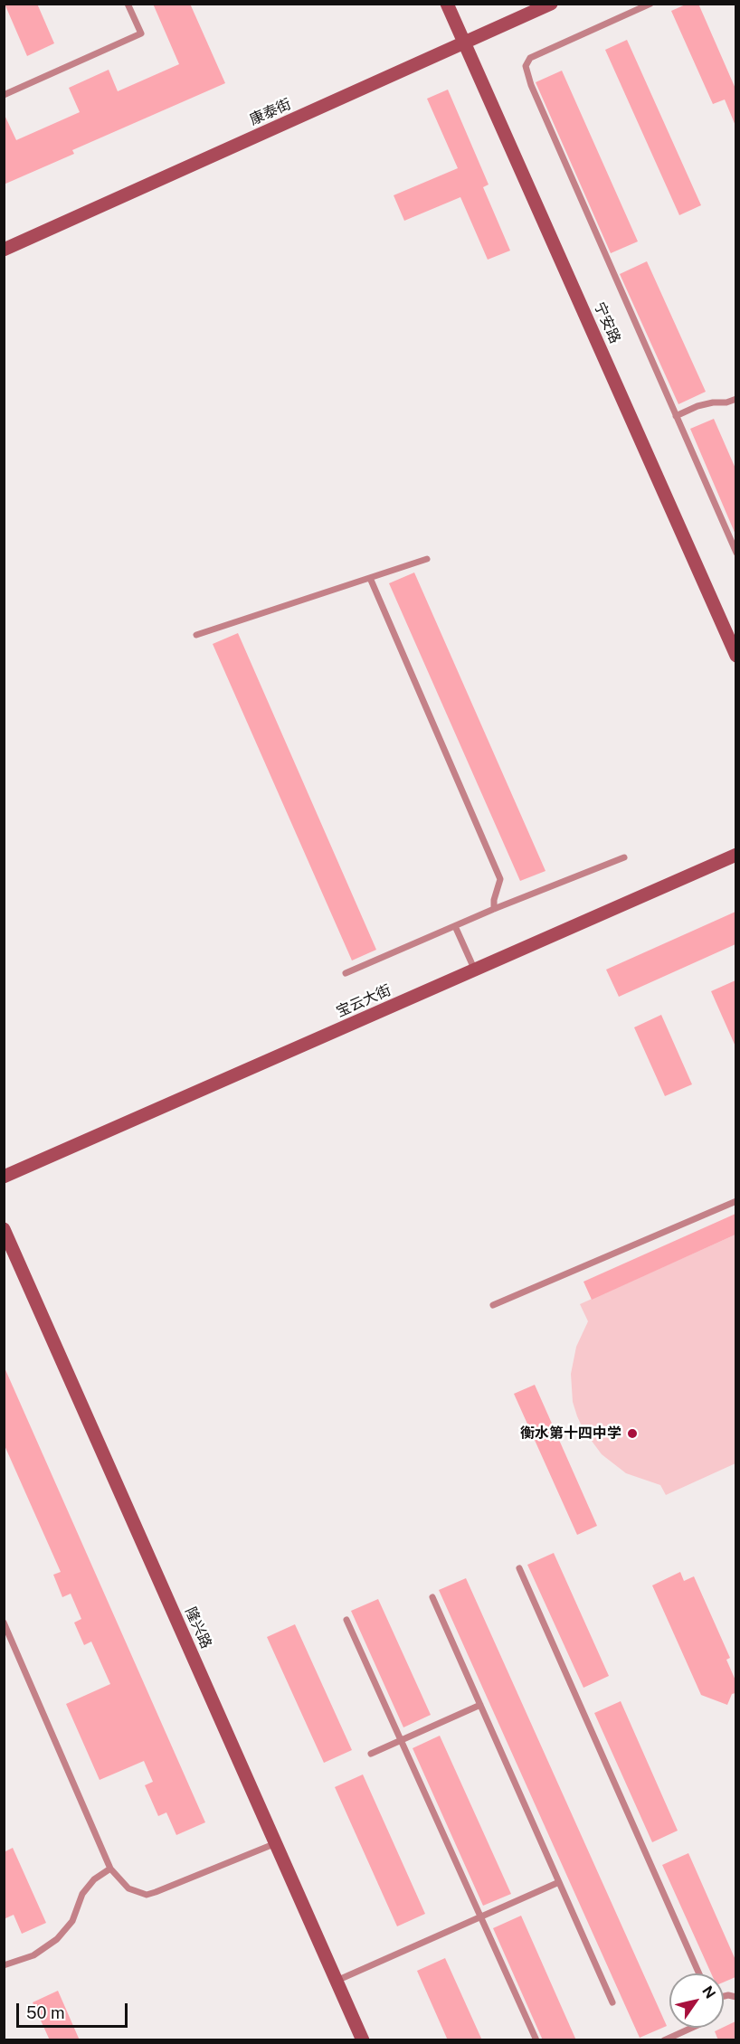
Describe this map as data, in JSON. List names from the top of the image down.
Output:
{
  "streets": {
    "street": [
      "康泰街",
      "宁安路",
      "宝云大街",
      "隆兴路"
    ]
  },
  "crossings": [
    ["康泰街", "宁安路"]
  ],
  "places": ["衡水第十四中学"],
  "scale_bar": "50 m",
  "north": "top right"
}
